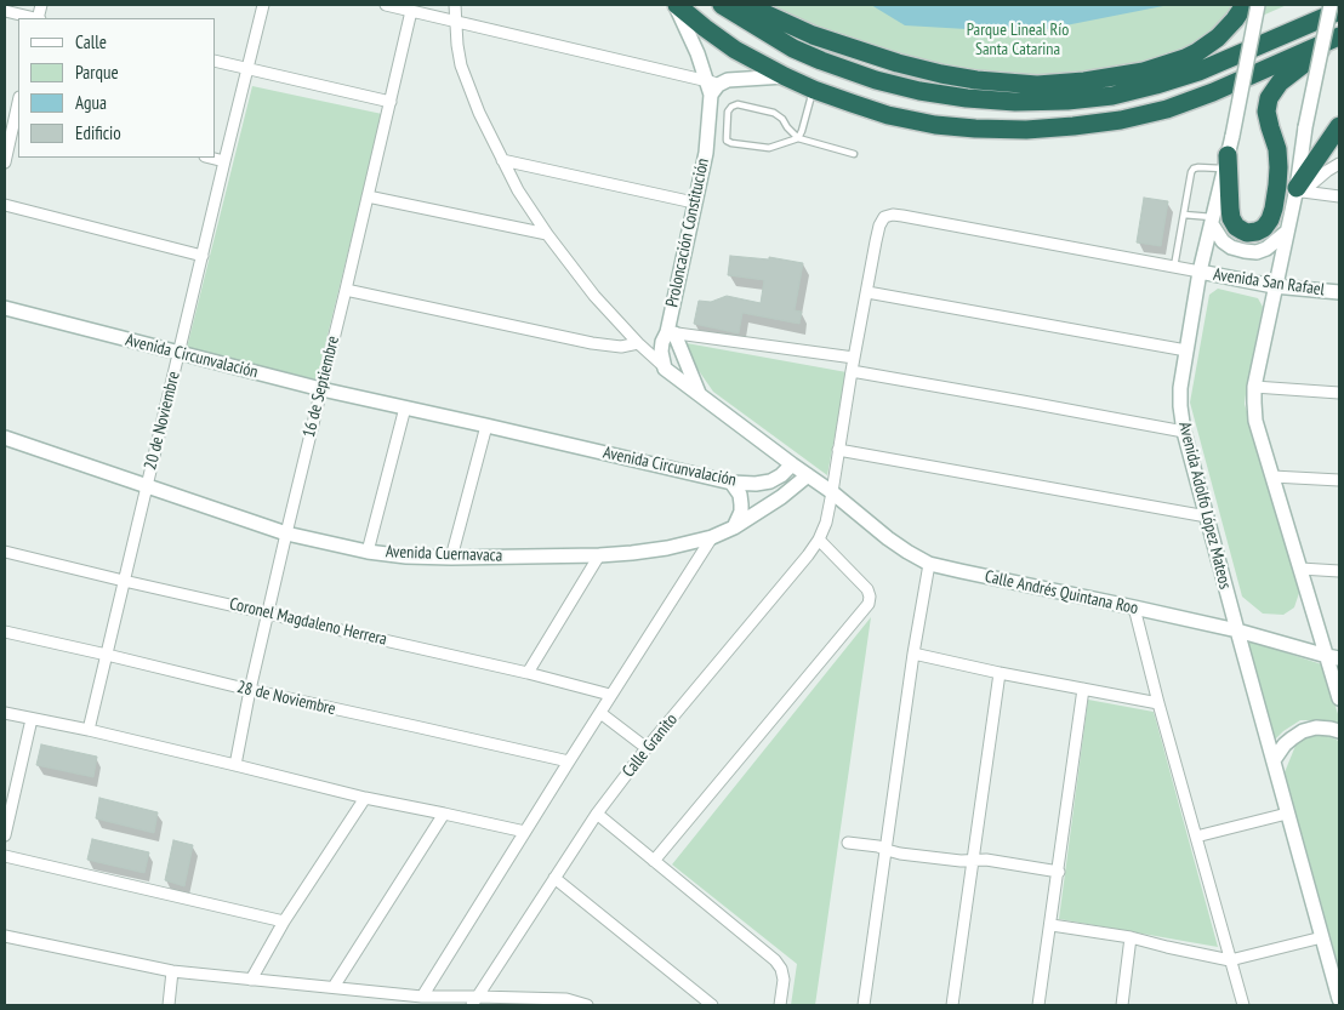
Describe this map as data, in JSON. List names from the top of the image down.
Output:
{
  "streets": {
    "street": [
      "Proloncación Constitución",
      "Avenida San Rafael",
      "Avenida Circunvalación",
      "16 de Septiembre",
      "20 de Noviembre",
      "Avenida Adolfo López Mateos",
      "Avenida Cuernavaca",
      "Calle Andrés Quintana Roo",
      "Coronel Magdaleno Herrera",
      "28 de Noviembre",
      "Calle Granito"
    ]
  },
  "crossings": [
    ["Avenida San Rafael", "Avenida Adolfo López Mateos"],
    ["Avenida Circunvalación", "16 de Septiembre"],
    ["Avenida Circunvalación", "20 de Noviembre"],
    ["Avenida Circunvalación", "Calle Andrés Quintana Roo"],
    ["16 de Septiembre", "Avenida Cuernavaca"],
    ["16 de Septiembre", "Coronel Magdaleno Herrera"],
    ["16 de Septiembre", "28 de Noviembre"],
    ["20 de Noviembre", "Avenida Cuernavaca"],
    ["20 de Noviembre", "Coronel Magdaleno Herrera"],
    ["20 de Noviembre", "28 de Noviembre"],
    ["Avenida Adolfo López Mateos", "Calle Andrés Quintana Roo"],
    ["Avenida Cuernavaca", "Calle Andrés Quintana Roo"],
    ["Calle Andrés Quintana Roo", "Calle Granito"]
  ],
  "parks": ["Parque Lineal Río Santa Catarina"],
  "legend": [
    "Calle",
    "Parque",
    "Agua",
    "Edificio"
  ]
}
